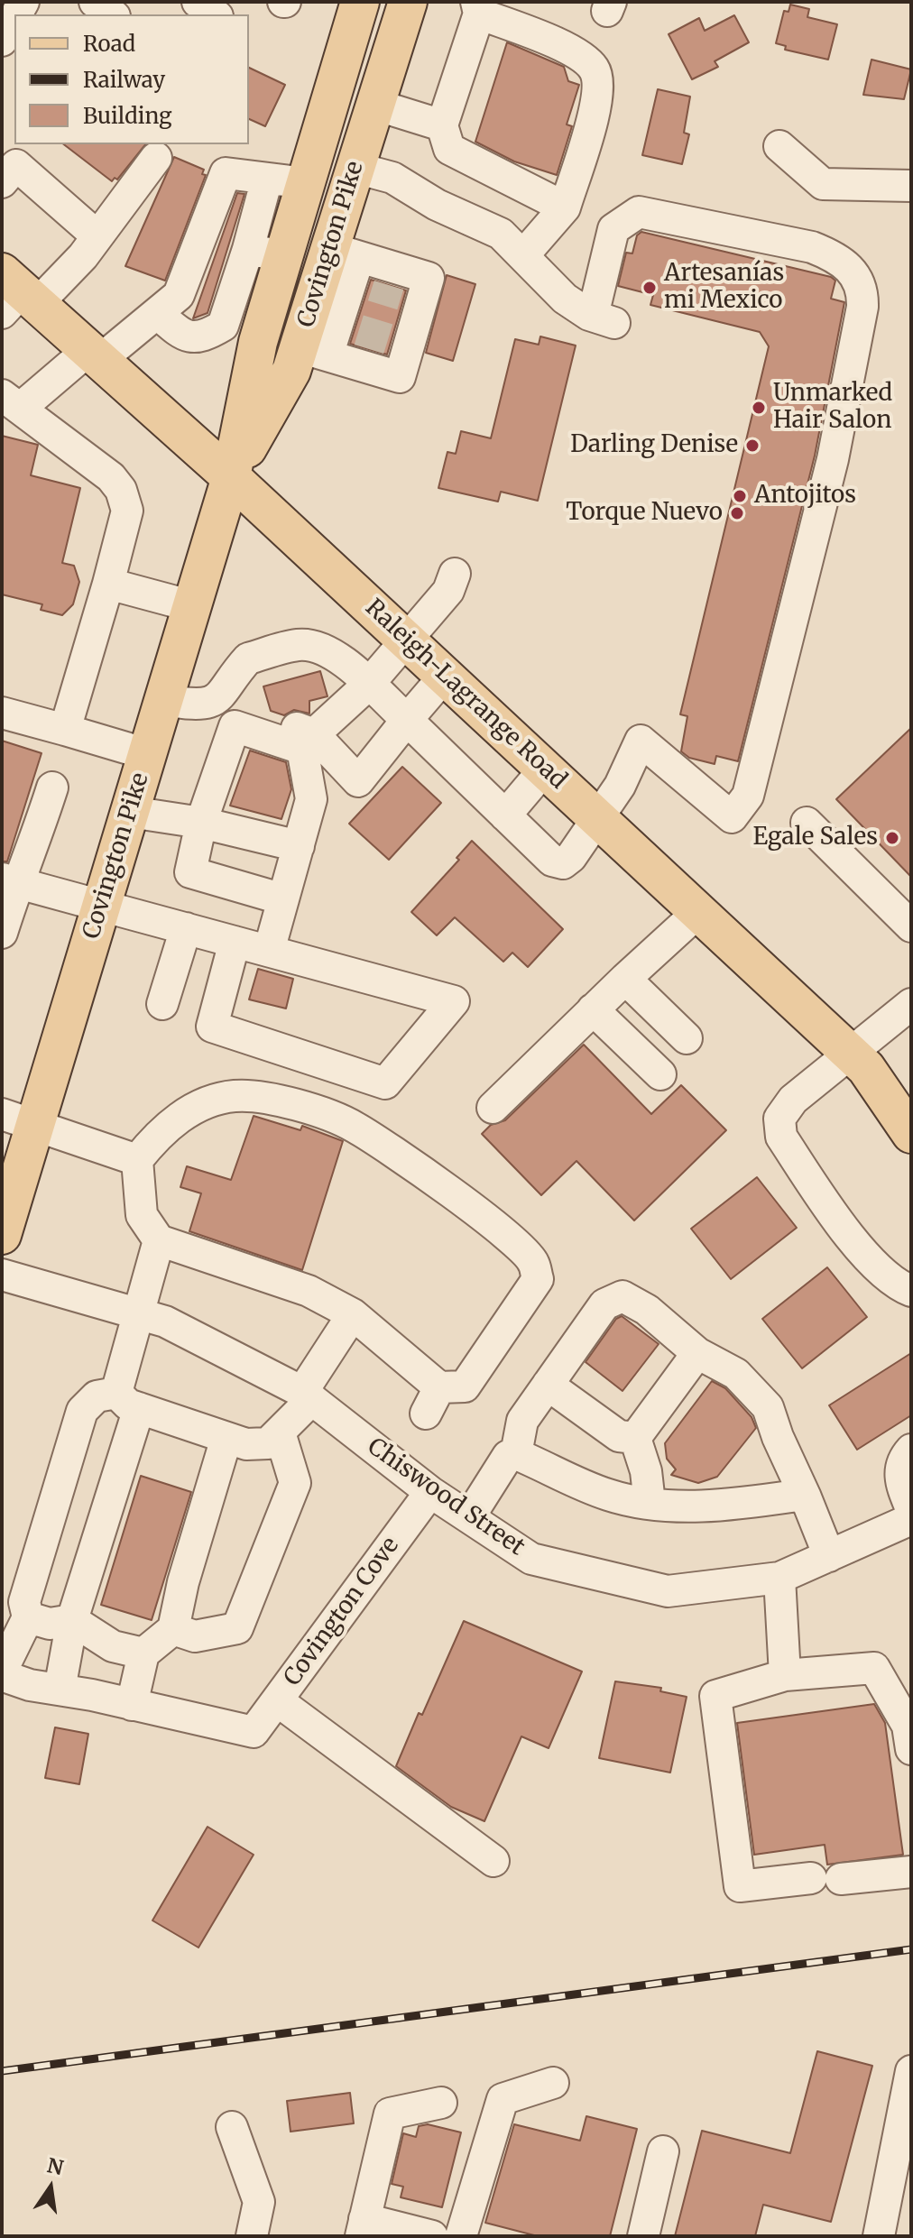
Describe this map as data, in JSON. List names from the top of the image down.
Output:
{
  "streets": {
    "main road": ["Covington Pike", "Raleigh-Lagrange Road"],
    "street": ["Chiswood Street", "Covington Cove"]
  },
  "crossings": [
    ["Covington Pike", "Raleigh-Lagrange Road"],
    ["Chiswood Street", "Covington Cove"]
  ],
  "places": [
    "Artesanías mi Mexico",
    "Unmarked Hair Salon",
    "Darling Denise",
    "Antojitos",
    "Torque Nuevo",
    "Egale Sales"
  ],
  "legend": ["Road", "Railway", "Building"],
  "north": "top"
}
